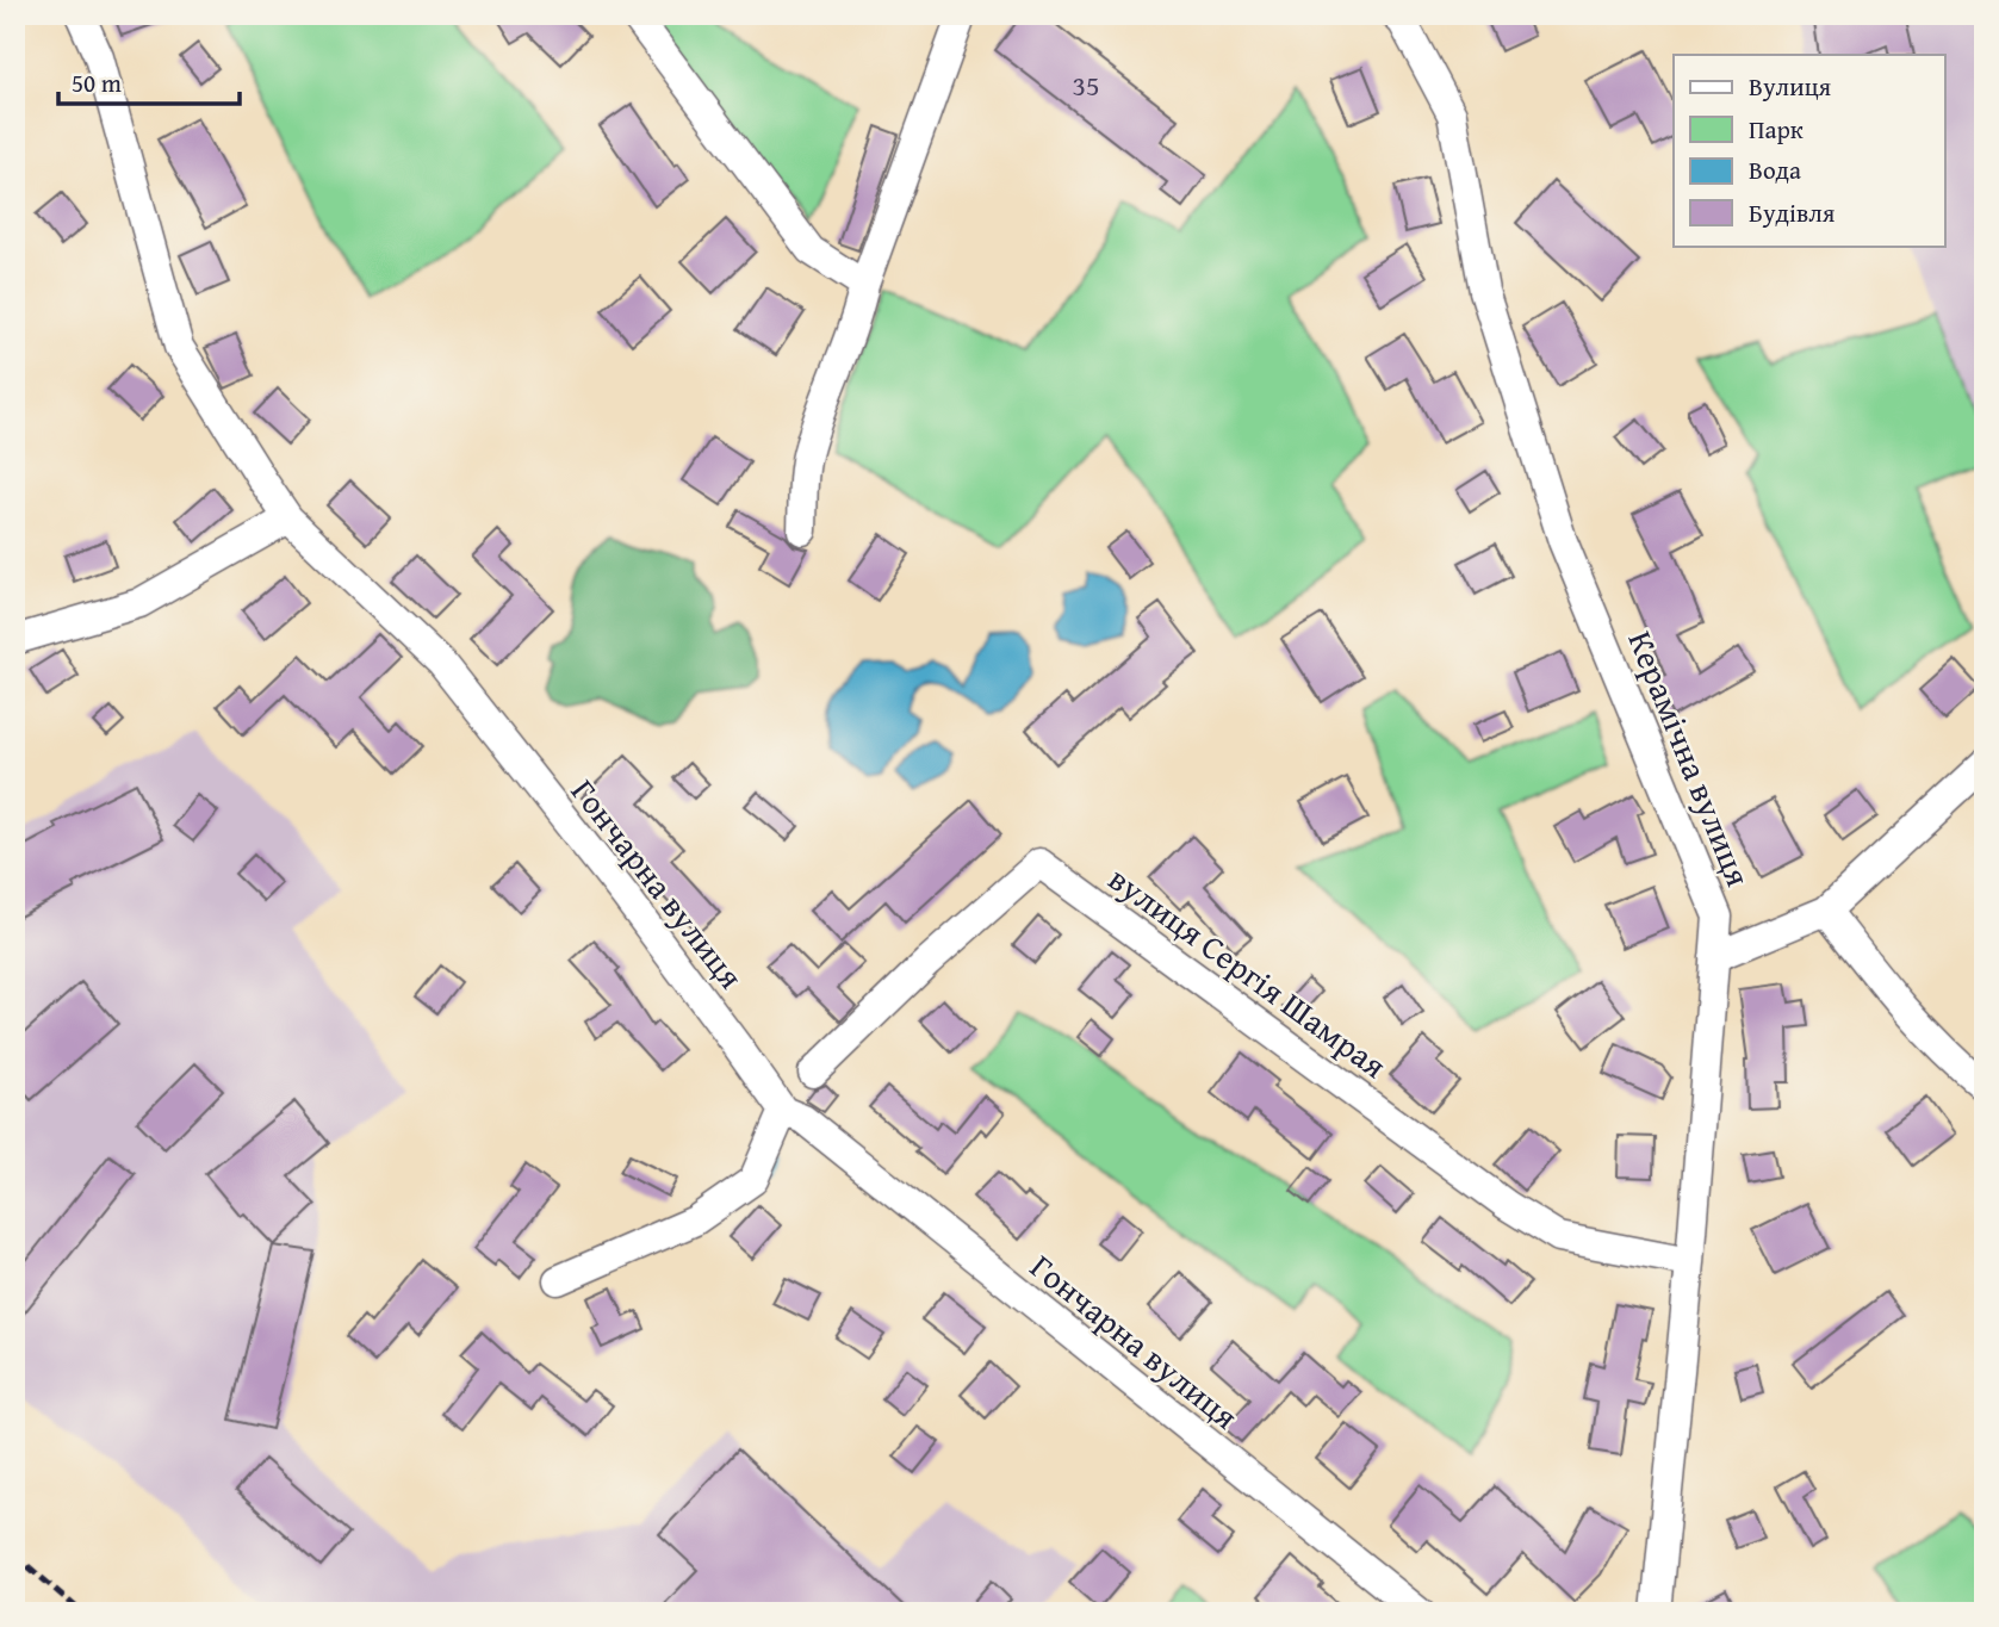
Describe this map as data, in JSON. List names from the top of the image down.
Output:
{
  "streets": {
    "street": ["Керамічна вулиця", "Гончарна вулиця", "вулиця Сергія Шамрая"]
  },
  "crossings": [
    ["Керамічна вулиця", "вулиця Сергія Шамрая"]
  ],
  "house_numbers": ["35"],
  "legend": [
    "Вулиця",
    "Парк",
    "Вода",
    "Будівля"
  ],
  "scale_bar": "50 m"
}
